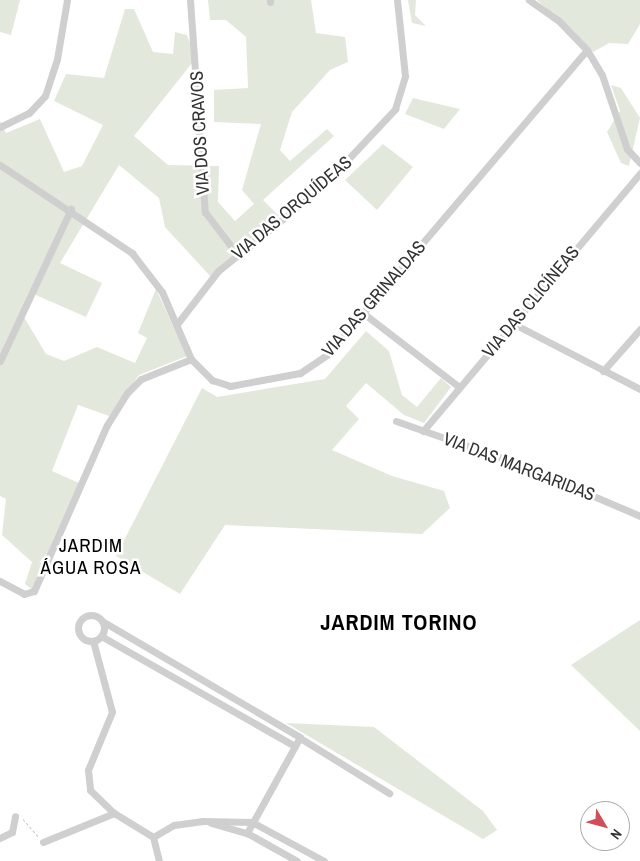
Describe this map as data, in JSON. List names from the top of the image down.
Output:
{
  "streets": {
    "street": [
      "VIA DOS CRAVOS",
      "VIA DAS ORQUÍDEAS",
      "VIA DAS GRINALDAS",
      "VIA DAS CLICÍNEAS",
      "VIA DAS MARGARIDAS"
    ]
  },
  "crossings": [
    ["VIA DOS CRAVOS", "VIA DAS ORQUÍDEAS"],
    ["VIA DAS ORQUÍDEAS", "VIA DAS GRINALDAS"],
    ["VIA DAS CLICÍNEAS", "VIA DAS MARGARIDAS"]
  ],
  "districts": ["JARDIM ÁGUA ROSA", "JARDIM TORINO"],
  "north": "bottom right"
}
